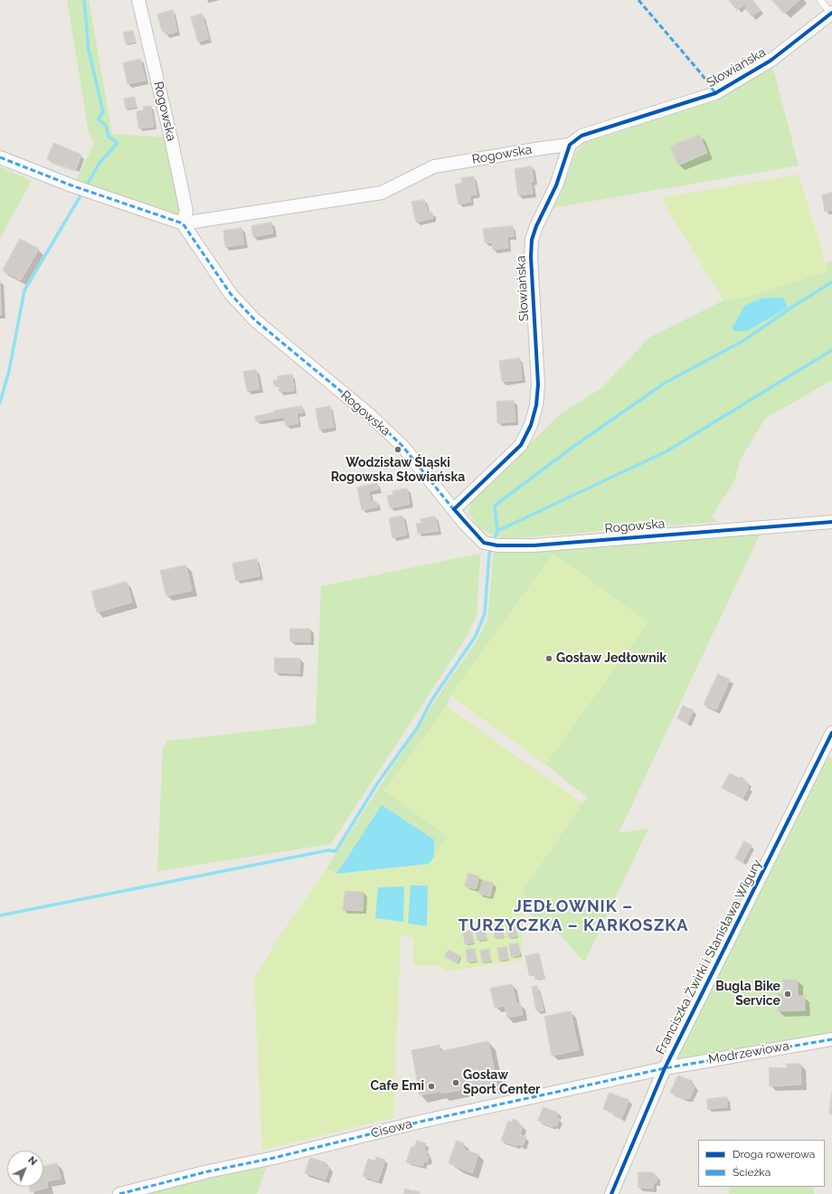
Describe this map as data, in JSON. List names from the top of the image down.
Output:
{
  "streets": {
    "street": [
      "Słowiańska",
      "Rogowska",
      "Franciszka Żwirki i Stanisława Wigury",
      "Modrzewiowa",
      "Cisowa"
    ]
  },
  "crossings": [
    ["Słowiańska", "Rogowska"],
    ["Franciszka Żwirki i Stanisława Wigury", "Modrzewiowa"],
    ["Franciszka Żwirki i Stanisława Wigury", "Cisowa"],
    ["Modrzewiowa", "Cisowa"]
  ],
  "districts": ["JEDŁOWNIK – TURZYCZKA – KARKOSZKA"],
  "places": [
    "Wodzisław Śląski Rogowska Słowiańska",
    "Gosław Jedłownik",
    "Bugla Bike Service",
    "Gosław Sport Center",
    "Cafe Emi"
  ],
  "legend": ["Droga rowerowa", "Ścieżka"],
  "north": "top right"
}
